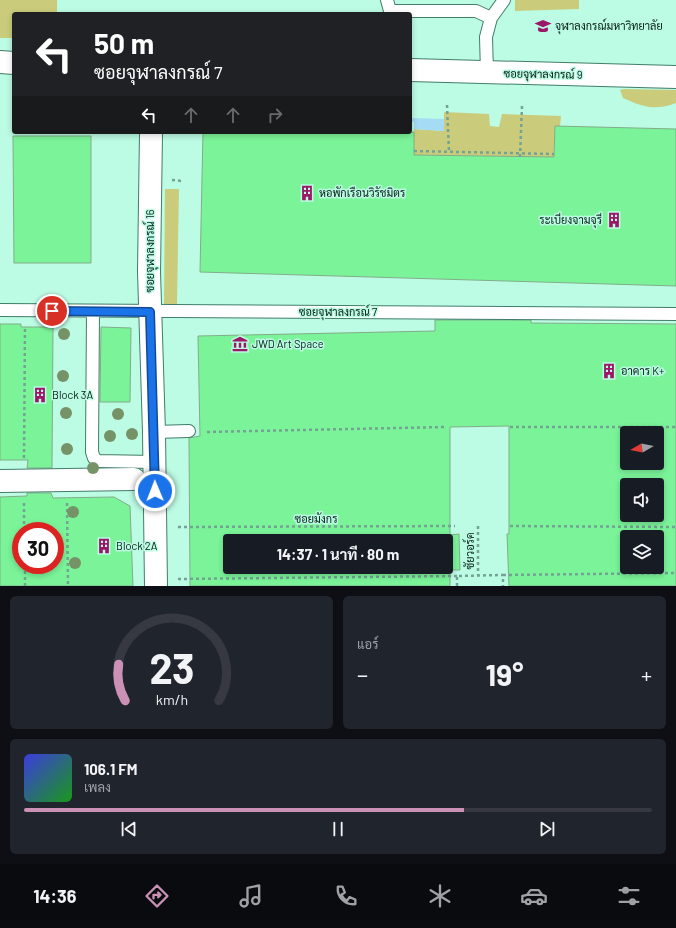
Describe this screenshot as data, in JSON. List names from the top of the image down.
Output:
{
  "streets": {
    "street": ["ซอยจุฬาลงกรณ์ 9", "ซอยจุฬาลงกรณ์ 16"],
    "lane": ["ซอยจุฬาลงกรณ์ 7"],
    "path": ["ซอยมังกร", "ซัยวอร์ค"]
  },
  "crossings": [
    ["ซอยจุฬาลงกรณ์ 16", "ซอยจุฬาลงกรณ์ 7"]
  ],
  "places": {
    "school or university": ["จุฬาลงกรณ์มหาวิทยาลัย"],
    "building": [
      "หอพักเรือนวิรัชมิตร",
      "ระเบียงจามจุรี",
      "อาคาร K+",
      "Block 3A",
      "Block 2A"
    ],
    "museum": ["JWD Art Space"]
  },
  "north": "left",
  "page": {
    "turn": ["50 m", "ซอยจุฬาลงกรณ์ 7"],
    "limit": "30",
    "trip": "14:37 · 1 นาที · 80 m",
    "tile": "แอร์",
    "heat": ["−", "19°", "+"],
    "song": ["106.1 FM", "เพลง"],
    "tabs": "14:36",
    "gauge": ["23", "km/h"]
  }
}
